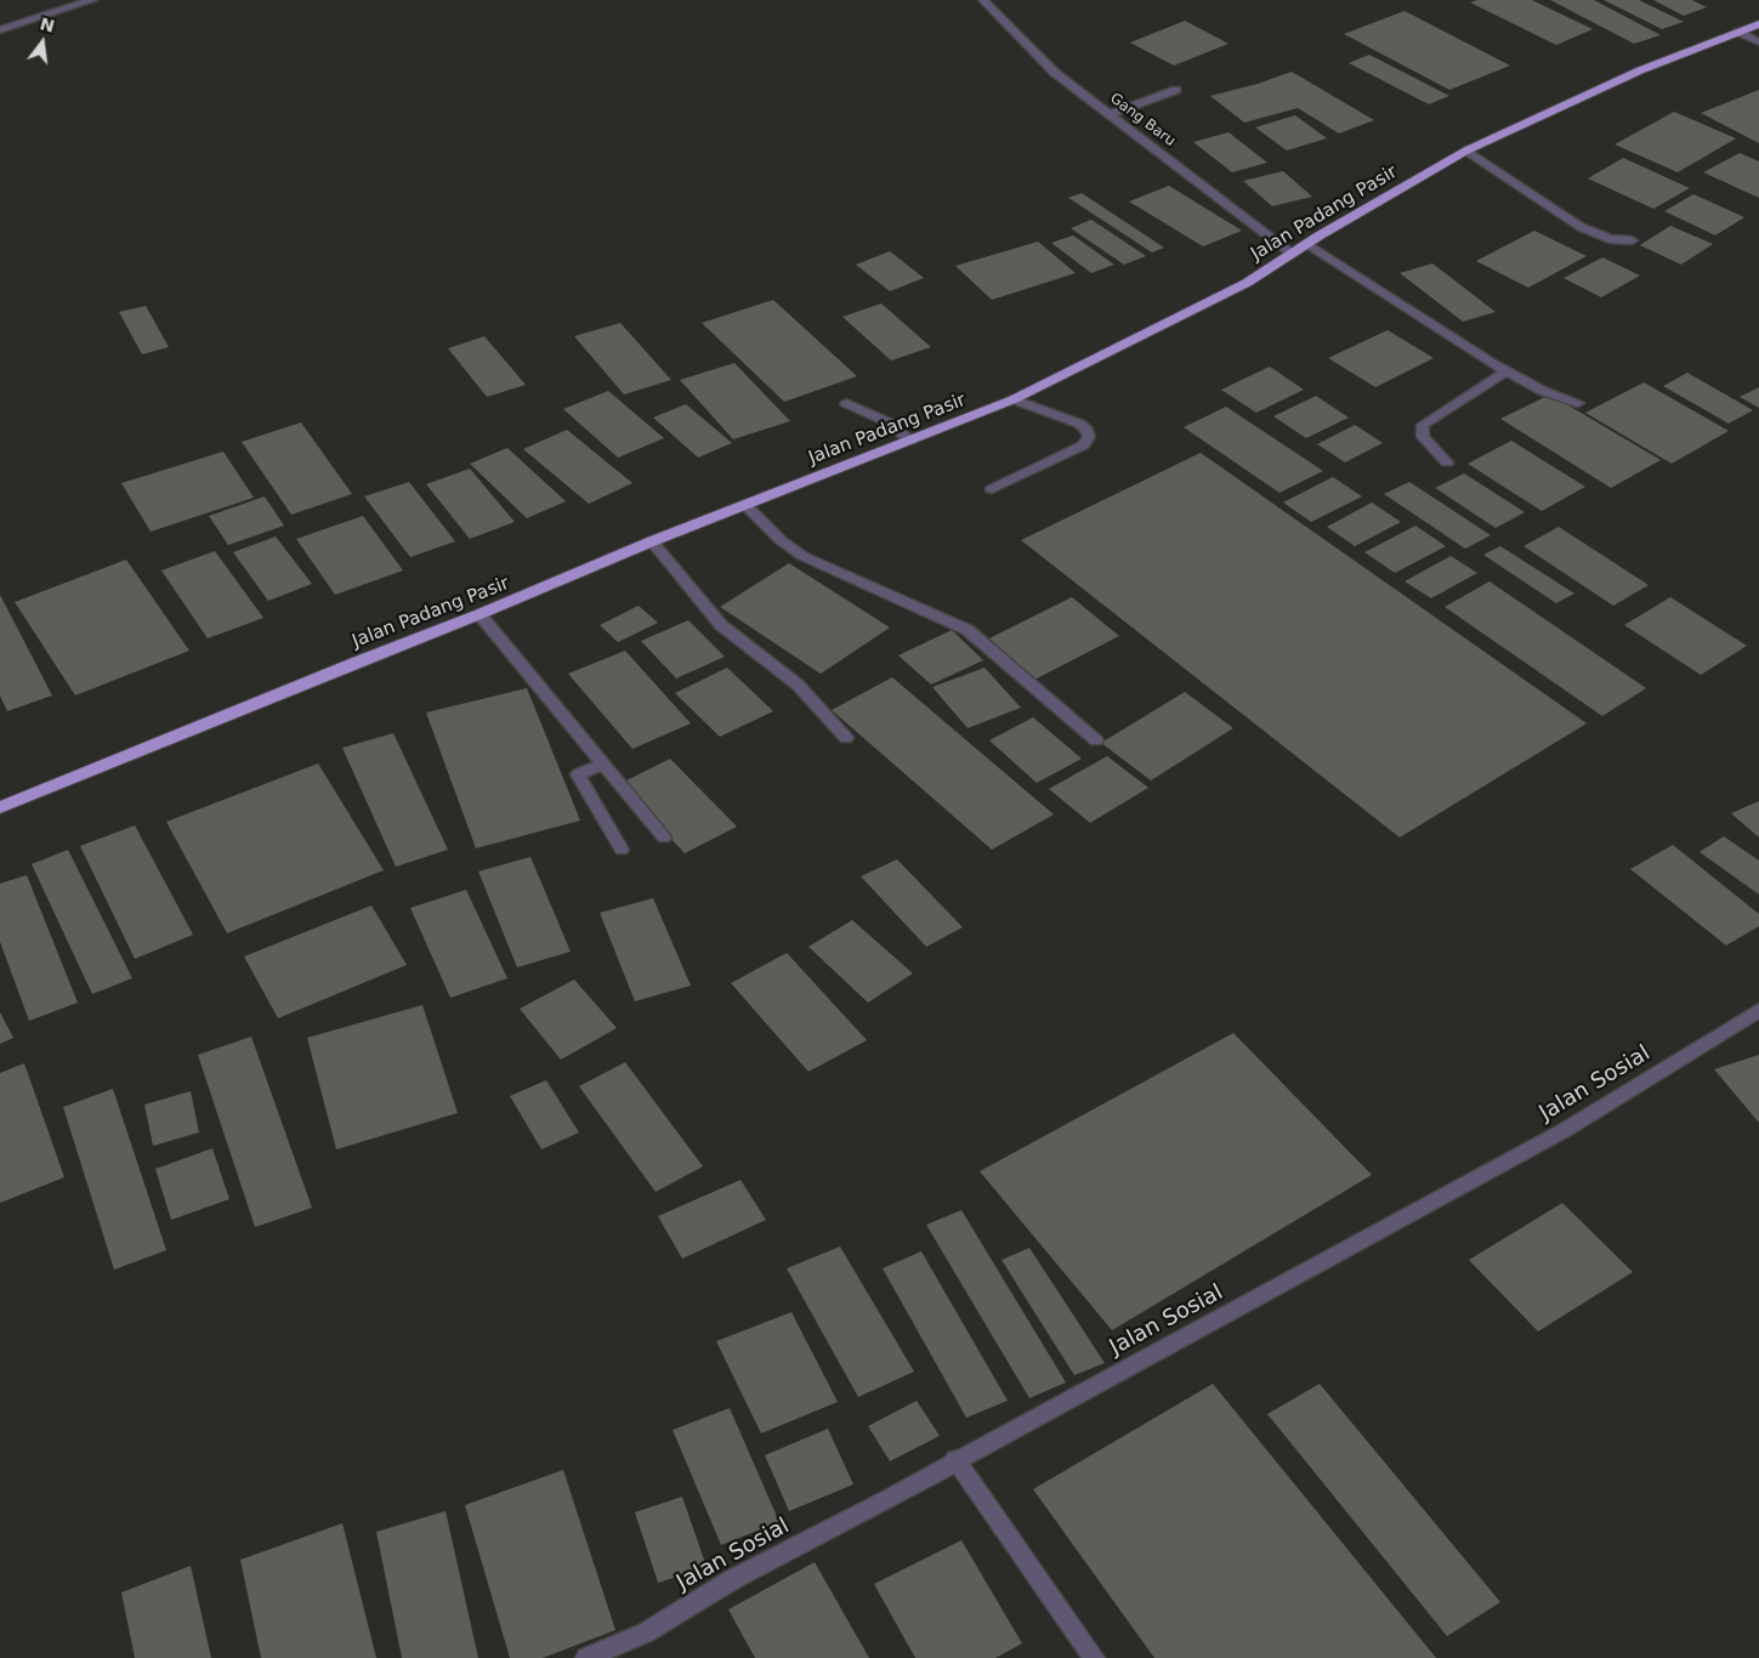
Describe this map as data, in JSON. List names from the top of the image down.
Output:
{
  "streets": {
    "highway": ["Jalan Padang Pasir"],
    "street": ["Gang Baru", "Jalan Sosial"]
  },
  "crossings": [
    ["Gang Baru", "Jalan Padang Pasir"]
  ],
  "north": "top"
}
